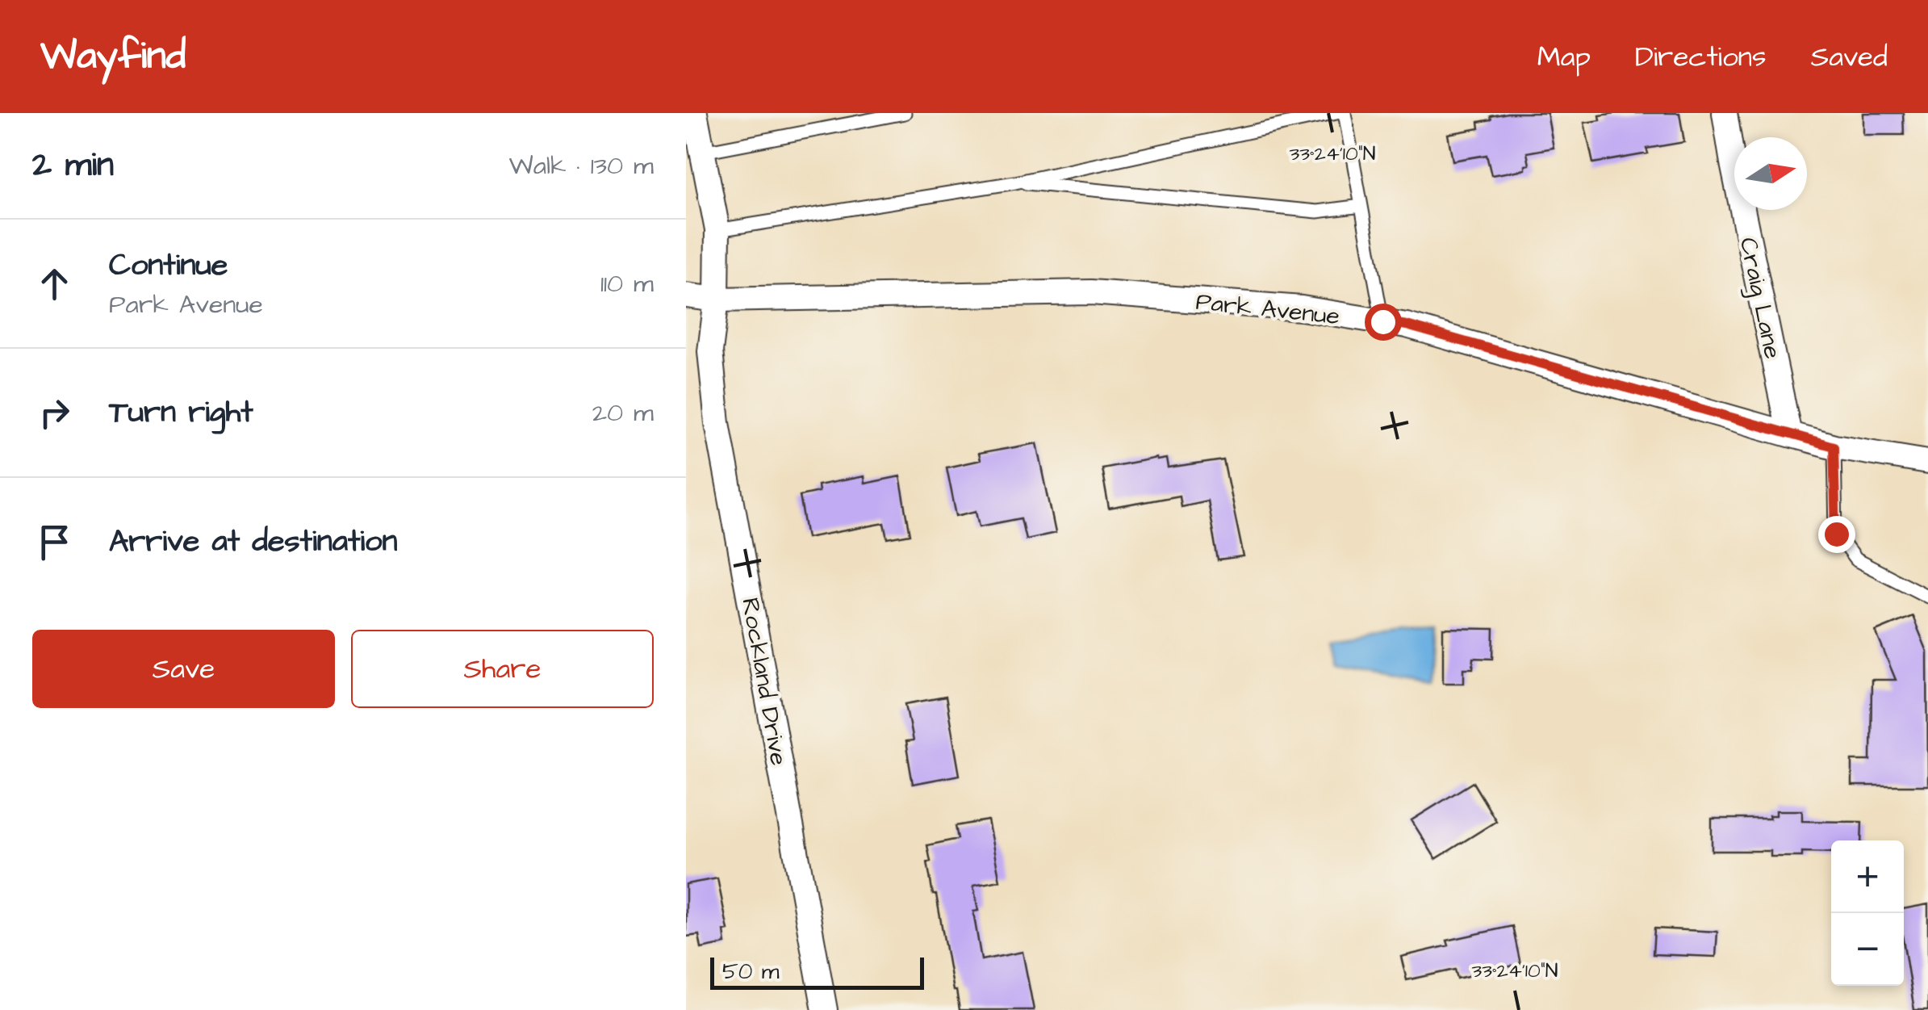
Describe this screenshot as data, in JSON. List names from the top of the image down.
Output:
{
  "streets": {
    "street": ["Craig Lane", "Park Avenue", "Rockland Drive"]
  },
  "crossings": [
    ["Craig Lane", "Park Avenue"],
    ["Park Avenue", "Rockland Drive"]
  ],
  "scale_bar": "50 m",
  "north": "right",
  "page": {
    "header": "Wayfind",
    "nav": ["Map", "Directions", "Saved"],
    "heading": ["2 min", "Walk · 130 m"],
    "list": [
      ["Continue", "Park Avenue", "110 m"],
      ["Turn right", "20 m"],
      "Arrive at destination"
    ],
    "buttons": ["Save", "Share"],
    "map_buttons": ["+", "−"],
    "scale": "50 m"
  },
  "coordinates": ["33°24'10\"N"]
}
